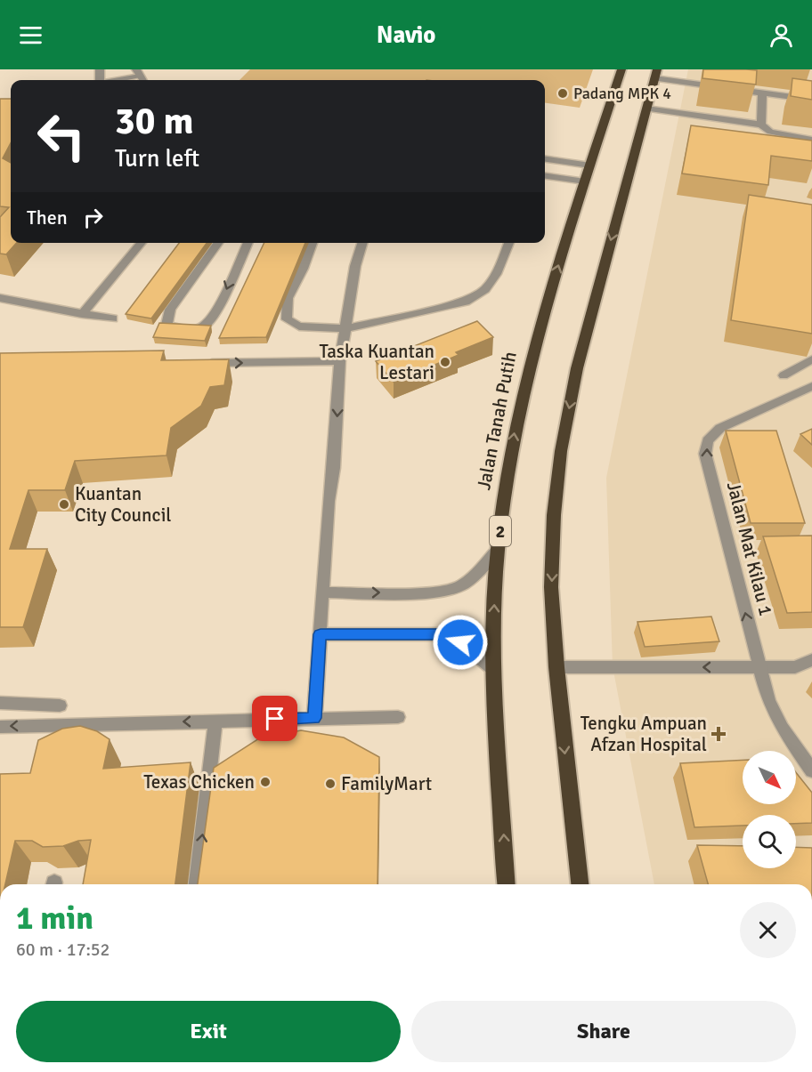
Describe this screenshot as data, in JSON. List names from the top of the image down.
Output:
{
  "streets": {
    "highway": ["Jalan Tanah Putih", "2"],
    "street": ["Jalan Mat Kilau 1"]
  },
  "one_way": ["Jalan Mat Kilau 1"],
  "places": {
    "other": [
      "Padang MPK 4",
      "Taska Kuantan Lestari",
      "Kuantan City Council",
      "Texas Chicken",
      "FamilyMart"
    ],
    "health": ["Tengku Ampuan Afzan Hospital"]
  },
  "north": "bottom right",
  "page": {
    "header": "Navio",
    "turn": ["30 m", "Turn left"],
    "then": "Then",
    "heading": ["1 min", "60 m · 17:52"],
    "buttons": ["Exit", "Share"]
  }
}
